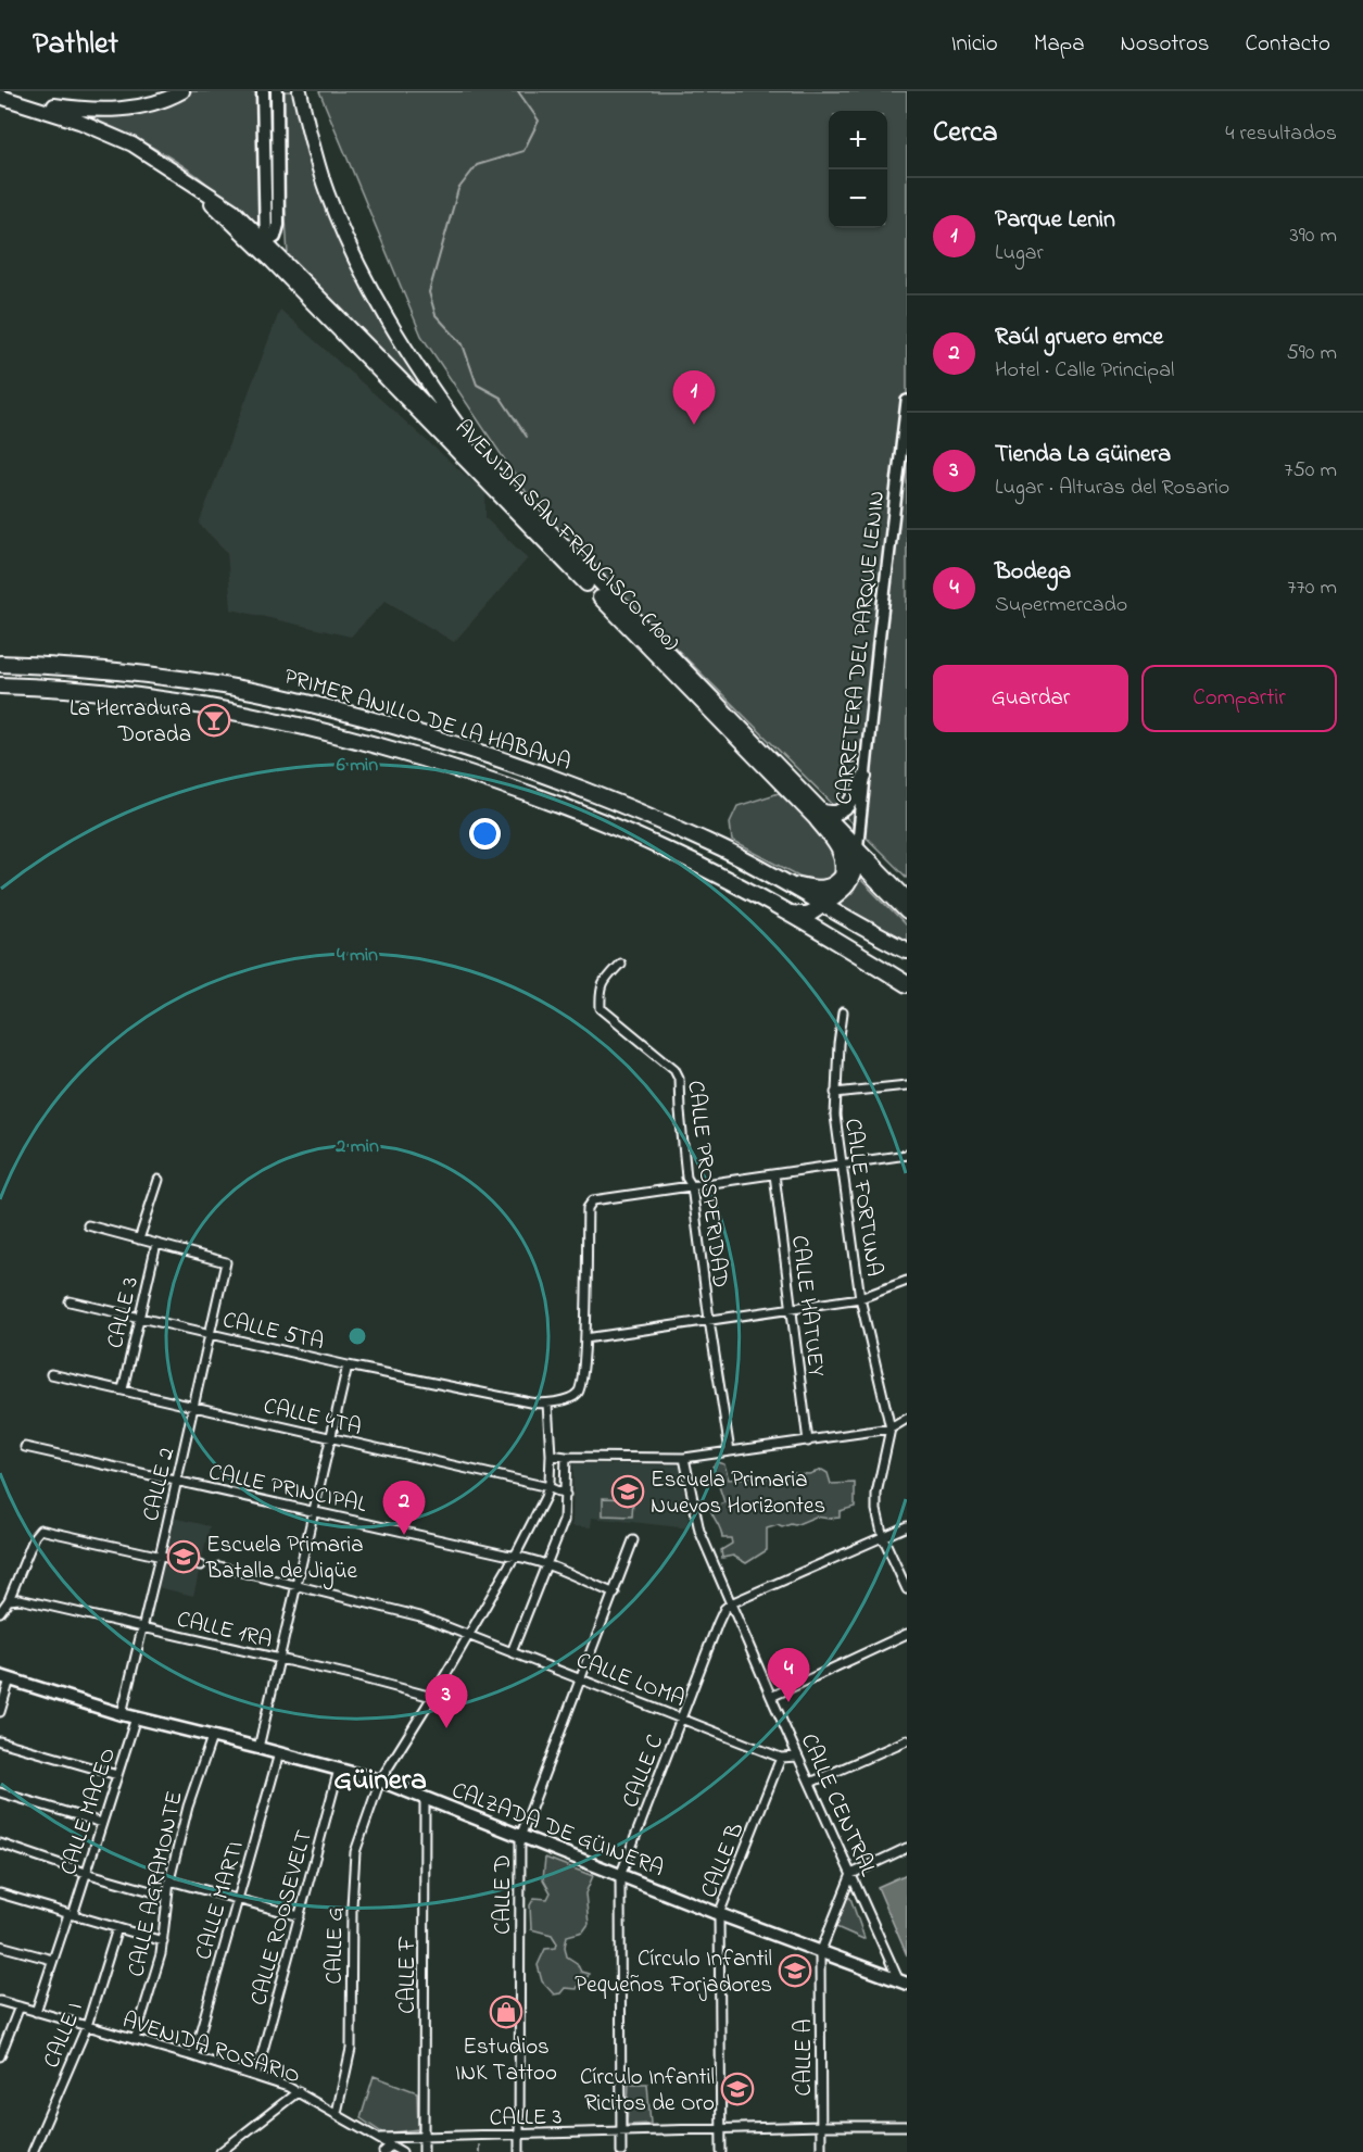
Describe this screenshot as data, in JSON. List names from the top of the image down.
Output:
{
  "streets": {
    "highway": ["AVENIDA SAN FRANCISCO (100)", "PRIMER ANILLO DE LA HABANA"],
    "main road": ["CALZADA DE GÜINERA"],
    "street": [
      "CARRETERA DEL PARQUE LENIN",
      "CALLE PROSPERIDAD",
      "CALLE FORTUNA",
      "CALLE HATUEY",
      "CALLE 3",
      "CALLE 5TA",
      "CALLE 4TA",
      "CALLE 2",
      "CALLE PRINCIPAL",
      "CALLE 1RA",
      "CALLE LOMA",
      "CALLE C",
      "CALLE CENTRAL",
      "CALLE MACEO",
      "CALLE B",
      "CALLE AGRAMONTE",
      "CALLE D",
      "CALLE MARTI",
      "CALLE ROOSEVELT",
      "CALLE G",
      "CALLE F",
      "CALLE I",
      "AVENIDA ROSARIO",
      "CALLE A"
    ]
  },
  "crossings": [
    ["AVENIDA SAN FRANCISCO (100)", "CARRETERA DEL PARQUE LENIN"],
    ["CALLE 3", "CALLE 5TA"],
    ["CALLE 3", "CALLE 4TA"],
    ["CALLE 3", "CALLE 2"],
    ["CALLE 3", "CALLE C"],
    ["CALLE 3", "CALLE B"],
    ["CALLE 3", "CALLE D"],
    ["CALLE 3", "CALLE F"],
    ["CALLE 3", "AVENIDA ROSARIO"],
    ["CALLE 3", "CALLE A"],
    ["CALLE 5TA", "CALLE 2"],
    ["CALLE 4TA", "CALLE 2"],
    ["CALLE 4TA", "CALLE G"],
    ["CALLE 2", "CALLE PRINCIPAL"],
    ["CALLE 2", "CALLE 1RA"],
    ["CALLE 2", "CALZADA DE GÜINERA"],
    ["CALLE PRINCIPAL", "CALLE D"],
    ["CALLE PRINCIPAL", "CALLE G"],
    ["CALLE 1RA", "CALLE G"],
    ["CALLE LOMA", "CALLE C"],
    ["CALLE LOMA", "CALLE B"],
    ["CALLE LOMA", "CALLE D"],
    ["CALLE LOMA", "CALLE G"],
    ["CALLE C", "CALLE CENTRAL"],
    ["CALLE C", "CALZADA DE GÜINERA"],
    ["CALLE CENTRAL", "CALZADA DE GÜINERA"],
    ["CALLE CENTRAL", "CALLE A"],
    ["CALLE MACEO", "CALZADA DE GÜINERA"],
    ["CALLE MACEO", "AVENIDA ROSARIO"],
    ["CALZADA DE GÜINERA", "CALLE B"],
    ["CALZADA DE GÜINERA", "CALLE AGRAMONTE"],
    ["CALZADA DE GÜINERA", "CALLE D"],
    ["CALZADA DE GÜINERA", "CALLE MARTI"],
    ["CALZADA DE GÜINERA", "CALLE ROOSEVELT"],
    ["CALZADA DE GÜINERA", "CALLE G"],
    ["CALZADA DE GÜINERA", "CALLE F"],
    ["CALZADA DE GÜINERA", "CALLE A"],
    ["CALLE AGRAMONTE", "AVENIDA ROSARIO"],
    ["CALLE MARTI", "AVENIDA ROSARIO"],
    ["CALLE ROOSEVELT", "AVENIDA ROSARIO"],
    ["CALLE G", "AVENIDA ROSARIO"],
    ["CALLE I", "AVENIDA ROSARIO"]
  ],
  "districts": ["Güinera"],
  "places": {
    "bar": ["La Herradura Dorada"],
    "school or university": [
      "Escuela Primaria Nuevos Horizontes",
      "Escuela Primaria Batalla de Jigüe",
      "Círculo Infantil Pequeños Forjadores",
      "Círculo Infantil Ricitos de Oro"
    ],
    "shop": ["Estudios INK Tattoo"]
  },
  "page": {
    "header": "Pathlet",
    "nav": [
      "Inicio",
      "Mapa",
      "Nosotros",
      "Contacto"
    ],
    "heading": ["Cerca", "4 resultados"],
    "map_buttons": ["+", "−"],
    "list": [
      {
        "mark": "1",
        "name": "Parque Lenin",
        "note": "Lugar",
        "value": "390 m"
      },
      {
        "mark": "2",
        "name": "Raúl gruero emce",
        "note": "Hotel · Calle Principal",
        "value": "590 m"
      },
      {
        "mark": "3",
        "name": "Tienda La Güinera",
        "note": "Lugar · Alturas del Rosario",
        "value": "750 m"
      },
      {
        "mark": "4",
        "name": "Bodega",
        "note": "Supermercado",
        "value": "770 m"
      }
    ],
    "pins": [
      "1",
      "2",
      "4",
      "3"
    ],
    "buttons": ["Guardar", "Compartir"]
  },
  "rings": ["6 min", "4 min", "2 min"]
}
